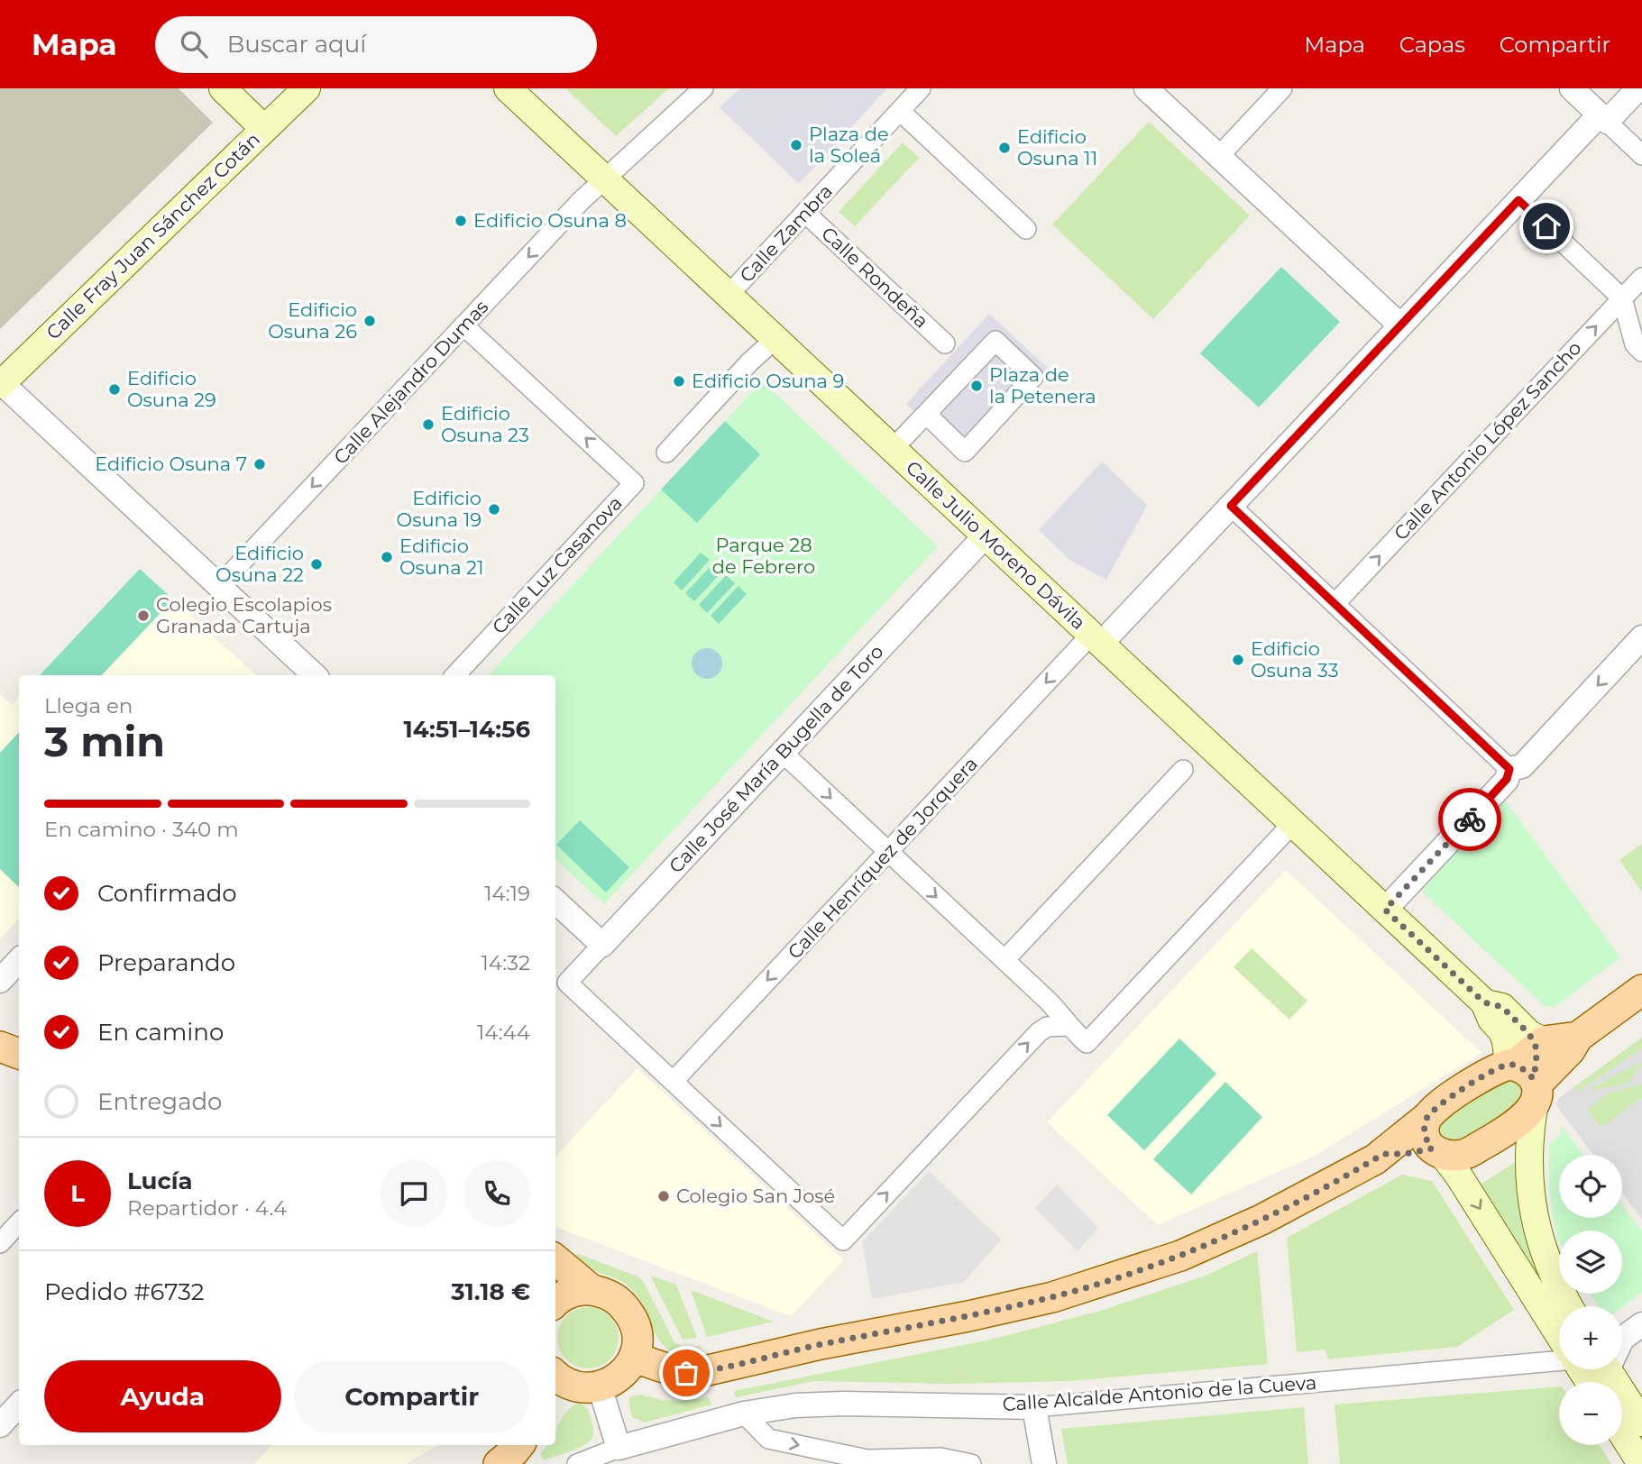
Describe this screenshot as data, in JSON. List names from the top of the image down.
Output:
{
  "streets": {
    "main road": ["Calle Fray Juan Sánchez Cotán", "Calle Julio Moreno Dávila"],
    "street": [
      "Calle Zambra",
      "Calle Rondeña",
      "Calle Alejandro Dumas",
      "Calle Antonio López Sancho",
      "Calle Luz Casanova",
      "Calle José María Bugella de Toro",
      "Calle Henríquez de Jorquera",
      "Calle Alcalde Antonio de la Cueva"
    ]
  },
  "crossings": [
    ["Calle Zambra", "Calle Rondeña"],
    ["Calle Zambra", "Calle Julio Moreno Dávila"],
    ["Calle Alejandro Dumas", "Calle Julio Moreno Dávila"],
    ["Calle Alejandro Dumas", "Calle Luz Casanova"],
    ["Calle Julio Moreno Dávila", "Calle José María Bugella de Toro"],
    ["Calle Julio Moreno Dávila", "Calle Henríquez de Jorquera"],
    ["Calle José María Bugella de Toro", "Calle Henríquez de Jorquera"]
  ],
  "one_way": ["Calle Alejandro Dumas", "Calle Antonio López Sancho"],
  "parks": ["Parque 28 de Febrero"],
  "places": [
    "Plaza de la Soleá",
    "Edificio Osuna 11",
    "Edificio Osuna 8",
    "Edificio Osuna 26",
    "Edificio Osuna 9",
    "Plaza de la Petenera",
    "Edificio Osuna 29",
    "Edificio Osuna 23",
    "Edificio Osuna 7",
    "Edificio Osuna 19",
    "Edificio Osuna 21",
    "Edificio Osuna 22",
    "Colegio Escolapios Granada Cartuja",
    "Edificio Osuna 33",
    "Colegio San José"
  ],
  "page": {
    "header": "Mapa",
    "search": "Buscar aquí",
    "nav": ["Mapa", "Capas", "Compartir"],
    "heading": ["3 min", "Llega en", "14:51–14:56"],
    "panel": [
      "Lucía",
      "Repartidor · 4.4",
      "Pedido #6732",
      "31.18 €"
    ],
    "bar": "En camino · 340 m",
    "list": [
      ["Confirmado", "14:19"],
      ["Preparando", "14:32"],
      ["En camino", "14:44"],
      "Entregado"
    ],
    "map_buttons": ["+", "−"],
    "round": "L",
    "buttons": ["Ayuda", "Compartir"]
  }
}
